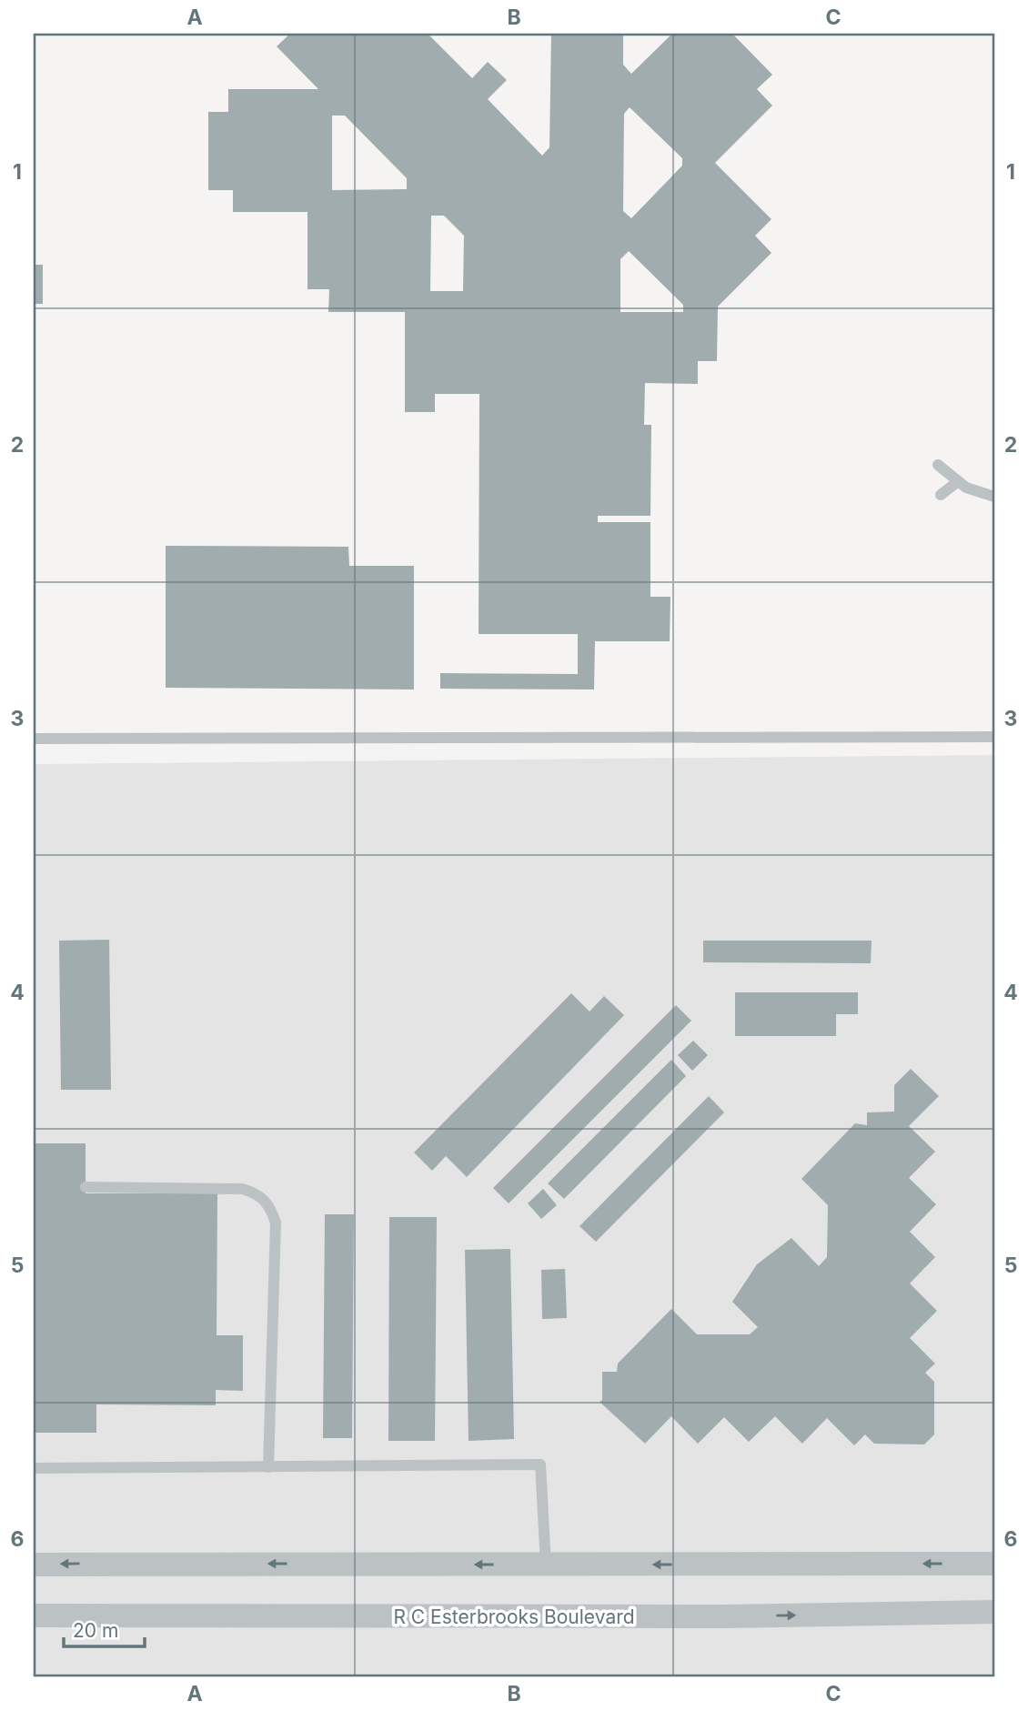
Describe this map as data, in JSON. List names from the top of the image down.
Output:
{
  "streets": {
    "street": ["R C Esterbrooks Boulevard"]
  },
  "scale_bar": "20 m",
  "grid": {
    "columns": ["A", "B", "C"],
    "rows": [
      "1",
      "2",
      "3",
      "4",
      "5",
      "6"
    ]
  }
}
